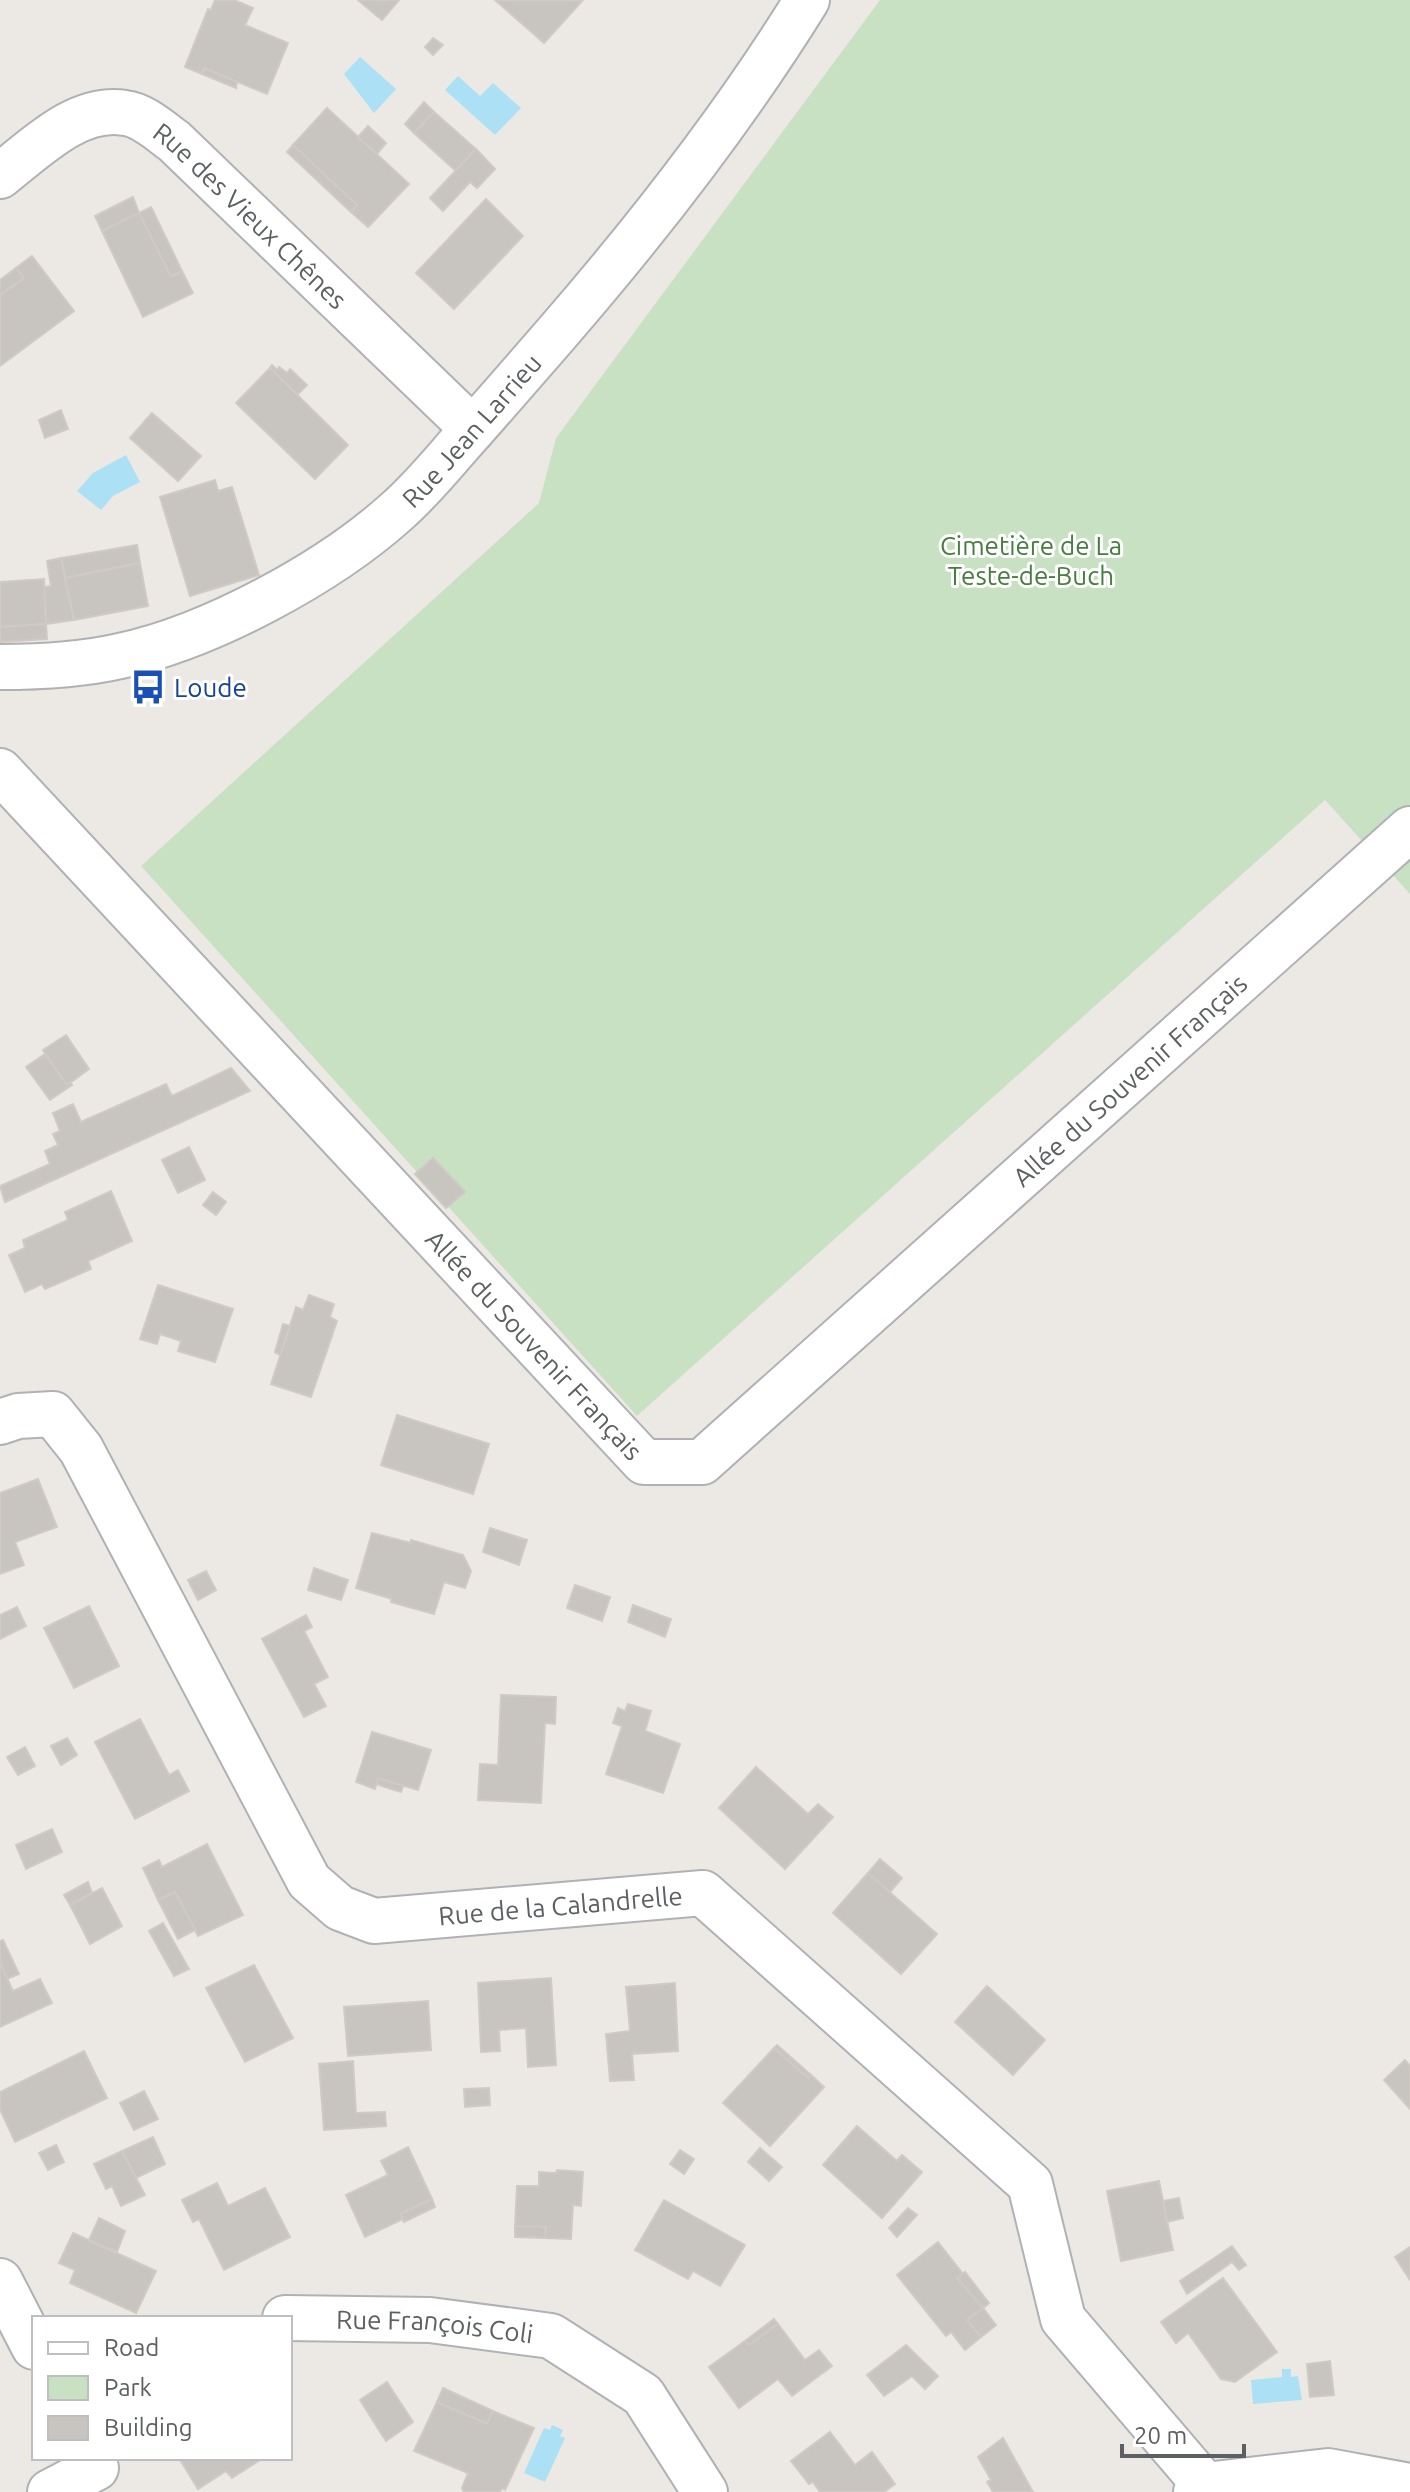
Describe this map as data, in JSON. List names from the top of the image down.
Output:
{
  "streets": {
    "street": [
      "Rue des Vieux Chênes",
      "Rue Jean Larrieu",
      "Allée du Souvenir Français",
      "Rue de la Calandrelle",
      "Rue François Coli"
    ]
  },
  "crossings": [
    ["Rue des Vieux Chênes", "Rue Jean Larrieu"]
  ],
  "parks": ["Cimetière de La Teste-de-Buch"],
  "places": {
    "bus stop": ["Loude"]
  },
  "legend": ["Road", "Park", "Building"],
  "scale_bar": "20 m"
}
